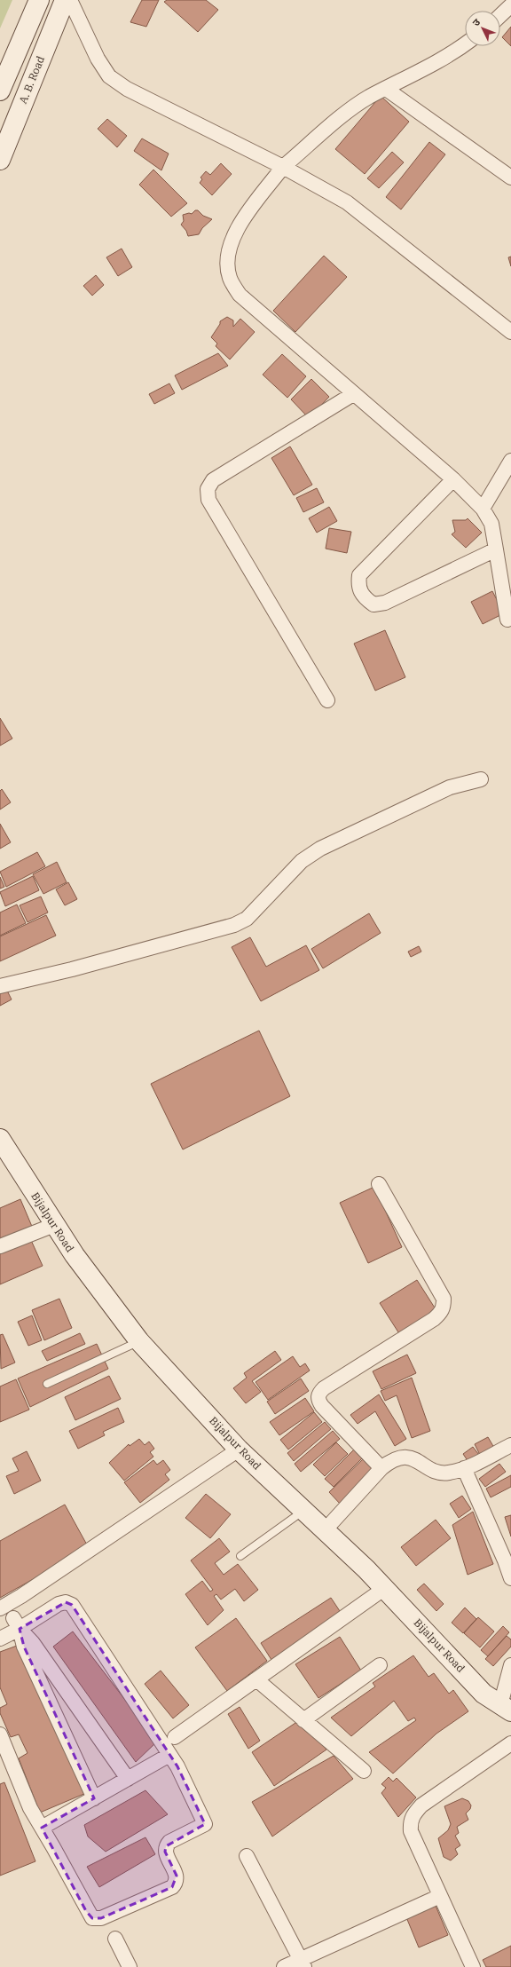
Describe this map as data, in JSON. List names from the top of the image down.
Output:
{
  "streets": {
    "main road": ["A. B. Road", "Bijalpur Road"]
  },
  "north": "top left"
}
